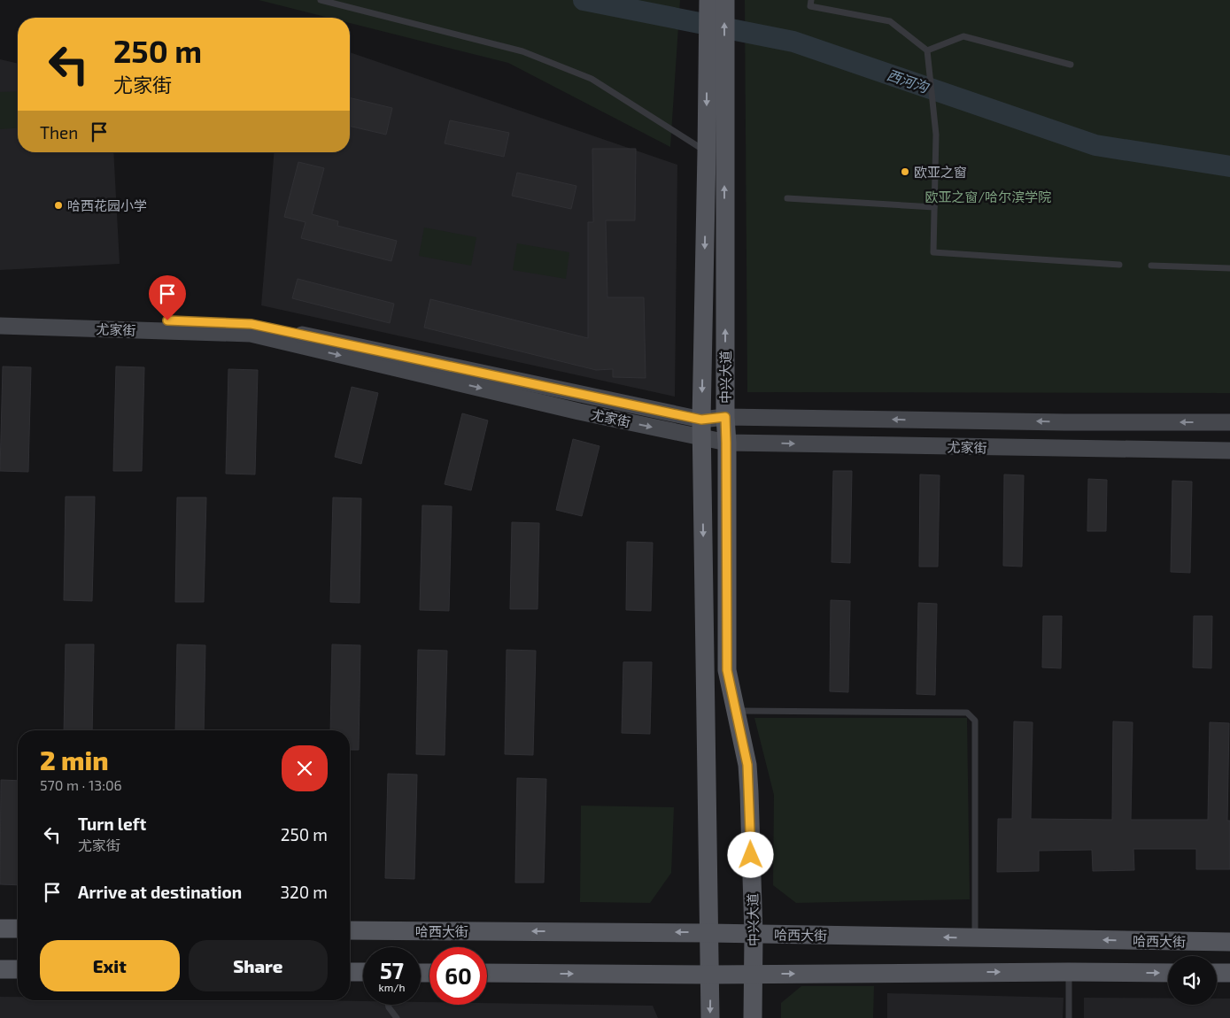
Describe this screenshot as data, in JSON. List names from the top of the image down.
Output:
{
  "streets": {
    "main road": ["尤家街", "中兴大道", "哈西大街"]
  },
  "crossings": [
    ["尤家街", "中兴大道"],
    ["中兴大道", "哈西大街"]
  ],
  "water": ["西河沟"],
  "parks": ["欧亚之窗/哈尔滨学院"],
  "places": ["欧亚之窗", "哈西花园小学"],
  "page": {
    "turn": ["250 m", "尤家街"],
    "then": "Then",
    "heading": ["2 min", "570 m · 13:06"],
    "list": [
      {
        "name": "Turn left",
        "note": "尤家街",
        "value": "250 m"
      },
      {
        "name": "Arrive at destination",
        "value": "320 m"
      }
    ],
    "buttons": ["Exit", "Share"],
    "speed": "57 km/h",
    "limit": "60"
  }
}
